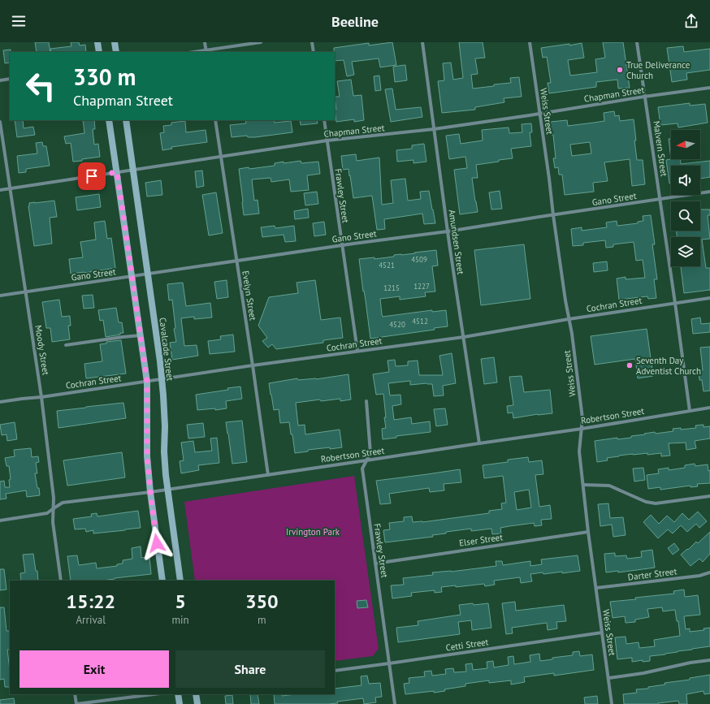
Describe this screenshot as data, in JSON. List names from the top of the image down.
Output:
{
  "streets": {
    "main road": ["Cavalcade Street"],
    "street": [
      "Chapman Street",
      "Weiss Street",
      "Malvern Street",
      "Frawley Street",
      "Gano Street",
      "Amundsen Street",
      "Evelyn Street",
      "Cochran Street",
      "Moody Street",
      "Robertson Street",
      "Elser Street",
      "Darter Street",
      "Cetti Street"
    ]
  },
  "crossings": [
    ["Chapman Street", "Weiss Street"],
    ["Chapman Street", "Malvern Street"],
    ["Chapman Street", "Frawley Street"],
    ["Chapman Street", "Amundsen Street"],
    ["Chapman Street", "Evelyn Street"],
    ["Chapman Street", "Cavalcade Street"],
    ["Chapman Street", "Moody Street"],
    ["Weiss Street", "Gano Street"],
    ["Weiss Street", "Cochran Street"],
    ["Weiss Street", "Robertson Street"],
    ["Weiss Street", "Elser Street"],
    ["Weiss Street", "Darter Street"],
    ["Weiss Street", "Cetti Street"],
    ["Malvern Street", "Gano Street"],
    ["Malvern Street", "Cochran Street"],
    ["Malvern Street", "Robertson Street"],
    ["Frawley Street", "Gano Street"],
    ["Frawley Street", "Cochran Street"],
    ["Frawley Street", "Robertson Street"],
    ["Frawley Street", "Elser Street"],
    ["Frawley Street", "Cetti Street"],
    ["Gano Street", "Amundsen Street"],
    ["Gano Street", "Evelyn Street"],
    ["Gano Street", "Cavalcade Street"],
    ["Gano Street", "Moody Street"],
    ["Amundsen Street", "Cochran Street"],
    ["Amundsen Street", "Robertson Street"],
    ["Evelyn Street", "Cochran Street"],
    ["Evelyn Street", "Robertson Street"],
    ["Cochran Street", "Cavalcade Street"],
    ["Cochran Street", "Moody Street"],
    ["Cavalcade Street", "Robertson Street"],
    ["Moody Street", "Robertson Street"]
  ],
  "parks": ["Irvington Park"],
  "places": ["True Deliverance Church", "Seventh Day Adventist Church"],
  "house_numbers": [
    "4509",
    "4521",
    "1227",
    "1215",
    "4512",
    "4520"
  ],
  "north": "left",
  "page": {
    "header": "Beeline",
    "turn": ["330 m", "Chapman Street"],
    "eta": [
      "15:22",
      "Arrival",
      "5",
      "min",
      "350",
      "m"
    ],
    "buttons": ["Exit", "Share"]
  }
}
